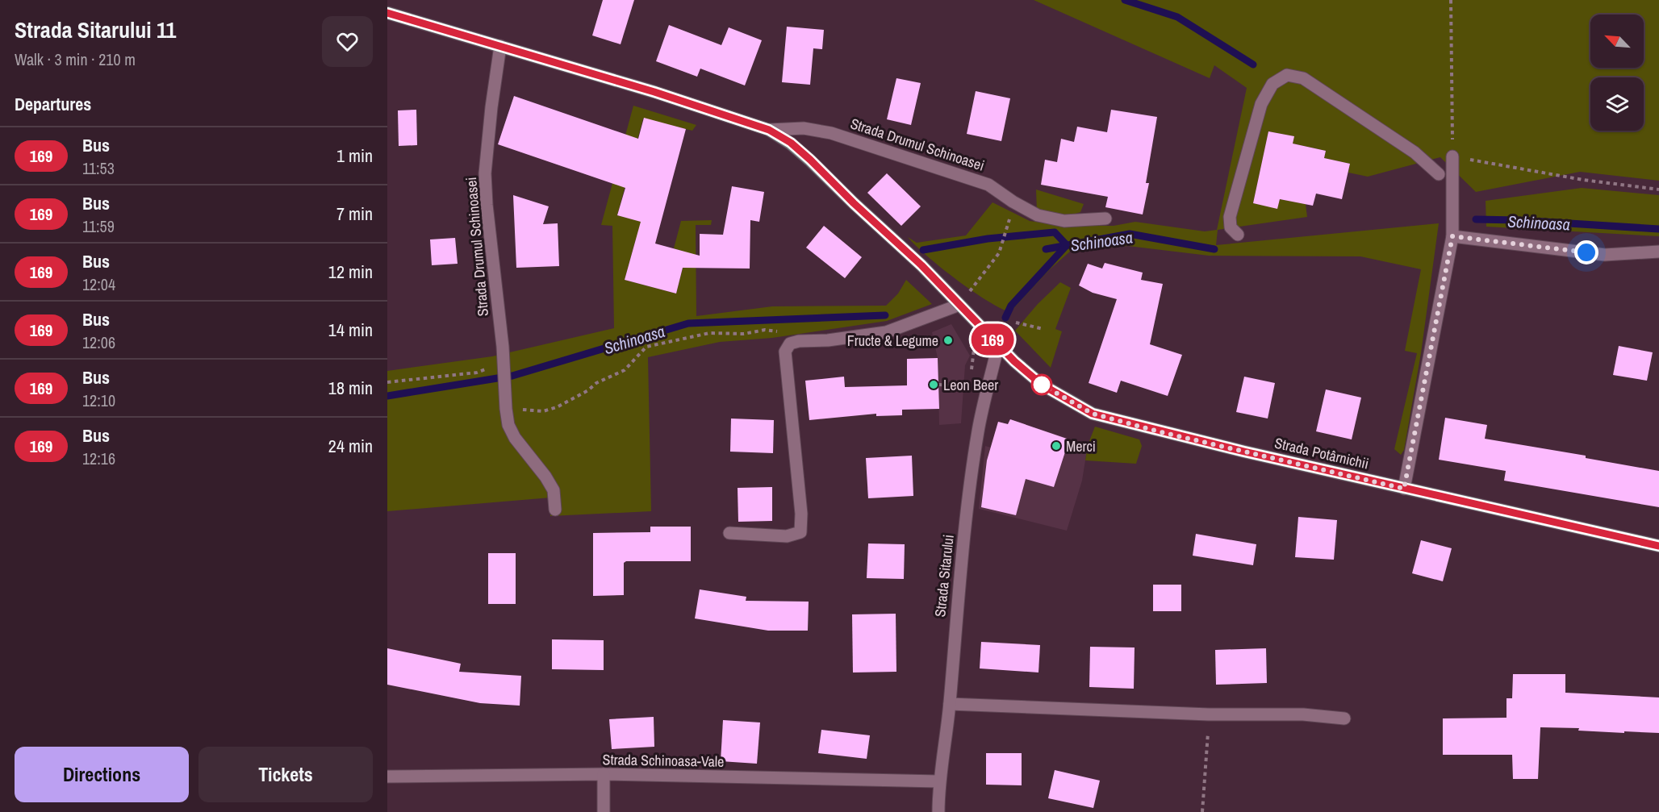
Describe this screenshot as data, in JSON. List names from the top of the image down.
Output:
{
  "streets": {
    "street": [
      "Strada Drumul Schinoasei",
      "Strada Potârnichii",
      "Strada Sitarului",
      "Strada Schinoasa-Vale"
    ]
  },
  "crossings": [
    ["Strada Drumul Schinoasei", "Strada Potârnichii"],
    ["Strada Drumul Schinoasei", "Strada Sitarului"],
    ["Strada Potârnichii", "Strada Sitarului"],
    ["Strada Sitarului", "Strada Schinoasa-Vale"]
  ],
  "water": ["Schinoasa"],
  "places": ["Fructe & Legume", "Leon Beer", "Merci"],
  "lines": ["bus line 169"],
  "north": "top left",
  "page": {
    "heading": [
      ["Strada Sitarului 11", "Walk · 3 min · 210 m"],
      "Departures"
    ],
    "on_map": "169",
    "list": [
      {
        "mark": "169",
        "name": "Bus",
        "note": "11:53",
        "value": "1 min"
      },
      {
        "mark": "169",
        "name": "Bus",
        "note": "11:59",
        "value": "7 min"
      },
      {
        "mark": "169",
        "name": "Bus",
        "note": "12:04",
        "value": "12 min"
      },
      {
        "mark": "169",
        "name": "Bus",
        "note": "12:06",
        "value": "14 min"
      },
      {
        "mark": "169",
        "name": "Bus",
        "note": "12:10",
        "value": "18 min"
      },
      {
        "mark": "169",
        "name": "Bus",
        "note": "12:16",
        "value": "24 min"
      }
    ],
    "buttons": ["Directions", "Tickets"]
  }
}
